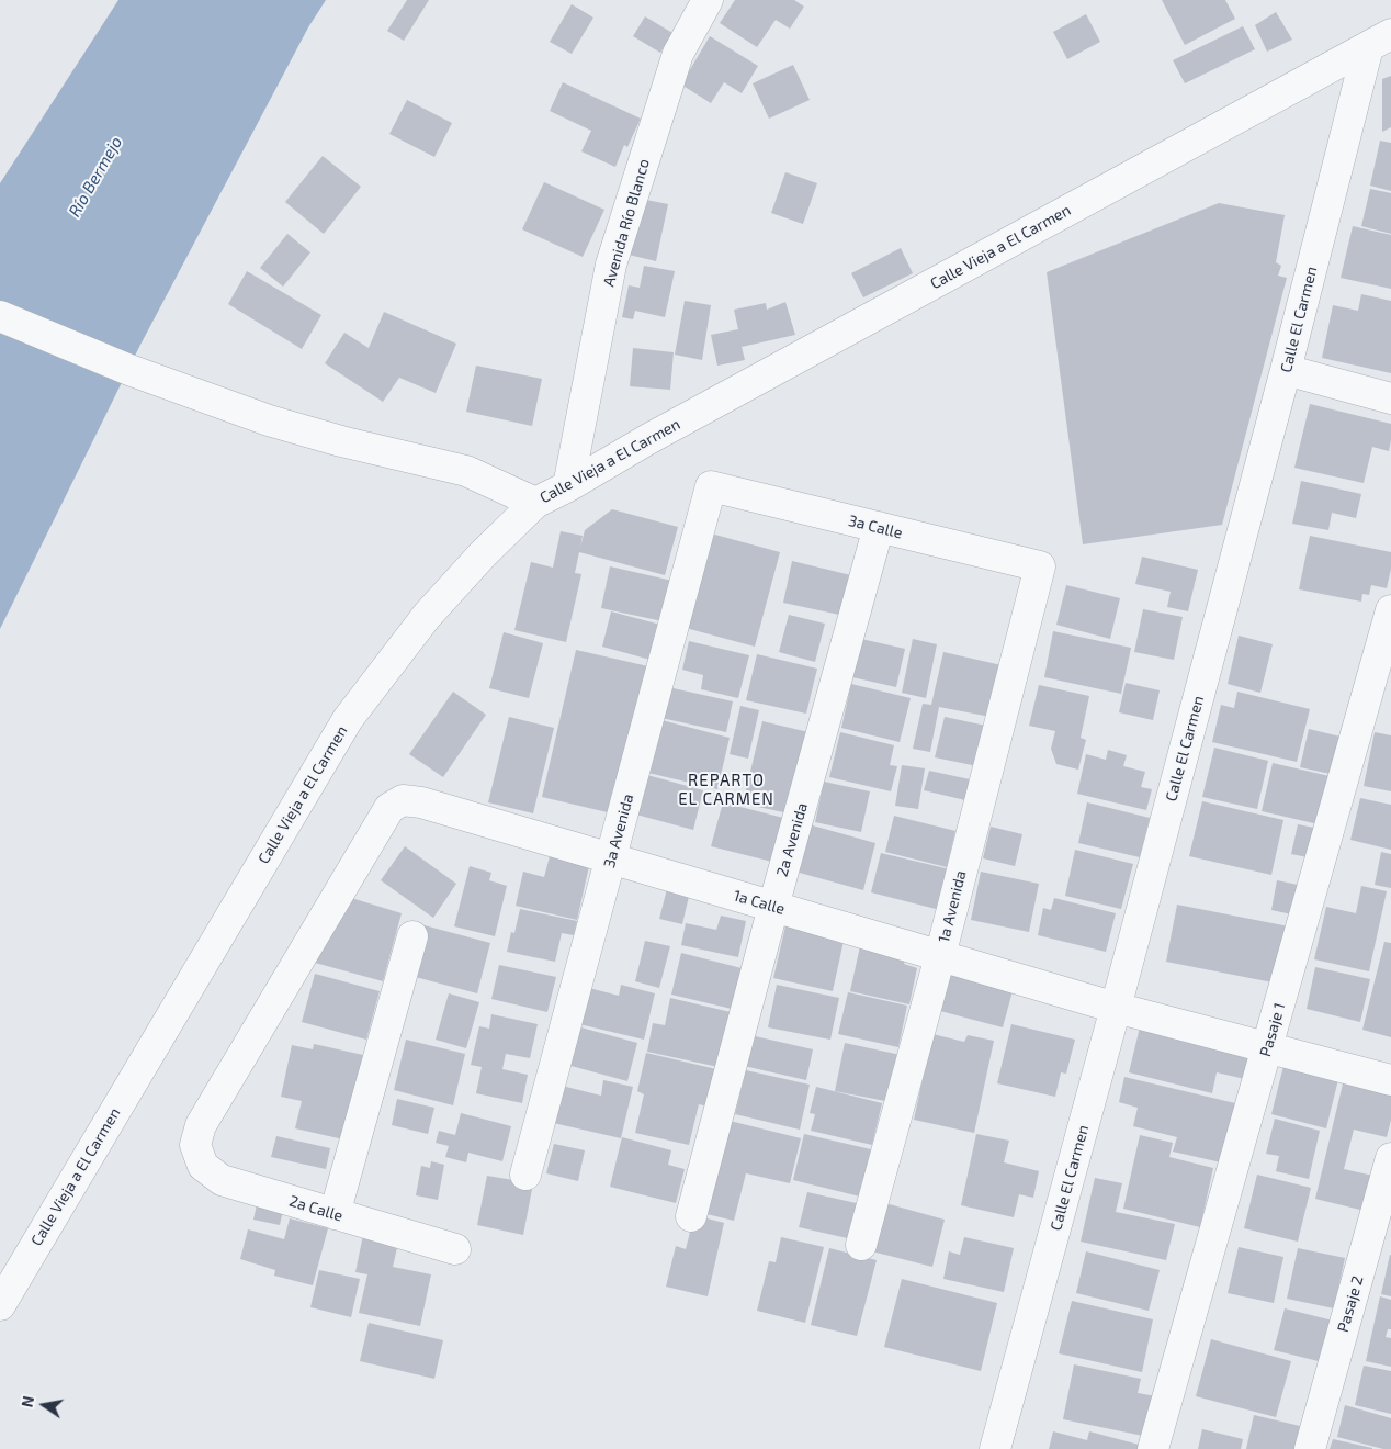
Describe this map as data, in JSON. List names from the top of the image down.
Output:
{
  "streets": {
    "street": [
      "Avenida Río Blanco",
      "Calle Vieja a El Carmen",
      "Calle El Carmen",
      "3a Calle",
      "3a Avenida",
      "2a Avenida",
      "1a Calle",
      "1a Avenida",
      "Pasaje 1",
      "2a Calle",
      "Pasaje 2"
    ]
  },
  "crossings": [
    ["Avenida Río Blanco", "Calle Vieja a El Carmen"],
    ["Calle Vieja a El Carmen", "Calle El Carmen"],
    ["Calle El Carmen", "1a Calle"],
    ["3a Calle", "3a Avenida"],
    ["3a Calle", "2a Avenida"],
    ["3a Calle", "1a Avenida"],
    ["3a Avenida", "1a Calle"],
    ["2a Avenida", "1a Calle"],
    ["1a Calle", "1a Avenida"],
    ["1a Calle", "Pasaje 1"],
    ["1a Calle", "2a Calle"]
  ],
  "districts": ["REPARTO EL CARMEN"],
  "water": ["Río Bermejo"],
  "north": "left"
}
